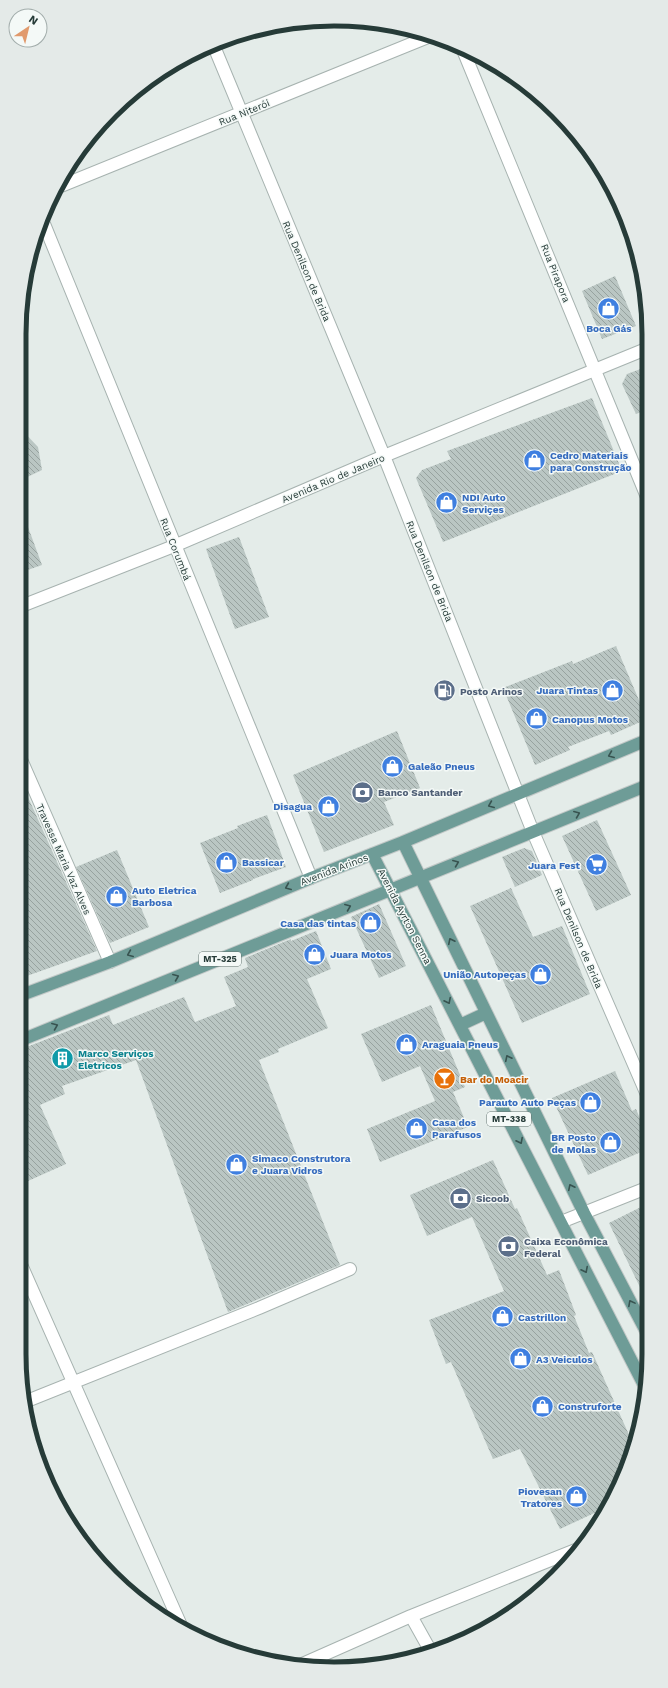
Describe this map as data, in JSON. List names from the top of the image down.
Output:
{
  "streets": {
    "main road": [
      "Avenida Arinos",
      "Avenida Ayrton Senna",
      "MT-325",
      "MT-338"
    ],
    "street": [
      "Rua Niterói",
      "Rua Denilson de Brida",
      "Rua Pirapora",
      "Avenida Rio de Janeiro",
      "Rua Corumbá",
      "Travessa Maria Vaz Alves"
    ]
  },
  "crossings": [
    ["Rua Niterói", "Rua Denilson de Brida"],
    ["Rua Denilson de Brida", "Avenida Rio de Janeiro"],
    ["Rua Denilson de Brida", "Avenida Arinos"],
    ["Rua Denilson de Brida", "MT-325"],
    ["Rua Pirapora", "Avenida Rio de Janeiro"],
    ["Avenida Rio de Janeiro", "Rua Corumbá"],
    ["Rua Corumbá", "Avenida Arinos"],
    ["Travessa Maria Vaz Alves", "Avenida Arinos"],
    ["Avenida Arinos", "Avenida Ayrton Senna"],
    ["Avenida Arinos", "MT-338"],
    ["Avenida Ayrton Senna", "MT-325"],
    ["MT-325", "MT-338"]
  ],
  "places": {
    "shop": [
      "Boca Gás",
      "Cedro Materiais para Construção",
      "NDI Auto Serviçes",
      "Juara Tintas",
      "Canopus Motos",
      "Galeão Pneus",
      "Disagua",
      "Bassicar",
      "Auto Eletrica Barbosa",
      "Casa das tintas",
      "Juara Motos",
      "União Autopeças",
      "Araguaia Pneus",
      "Parauto Auto Peças",
      "Casa dos Parafusos",
      "BR Posto de Molas",
      "Simaco Construtora e Juara Vidros",
      "Castrillon",
      "A3 Veiculos",
      "Construforte",
      "Piovesan Tratores"
    ],
    "fuel station": ["Posto Arinos"],
    "bank": ["Banco Santander", "Sicoob", "Caixa Econômica Federal"],
    "supermarket": ["Juara Fest"],
    "building": ["Marco Serviços Eletricos"],
    "bar": ["Bar do Moacir"]
  },
  "north": "top right"
}
